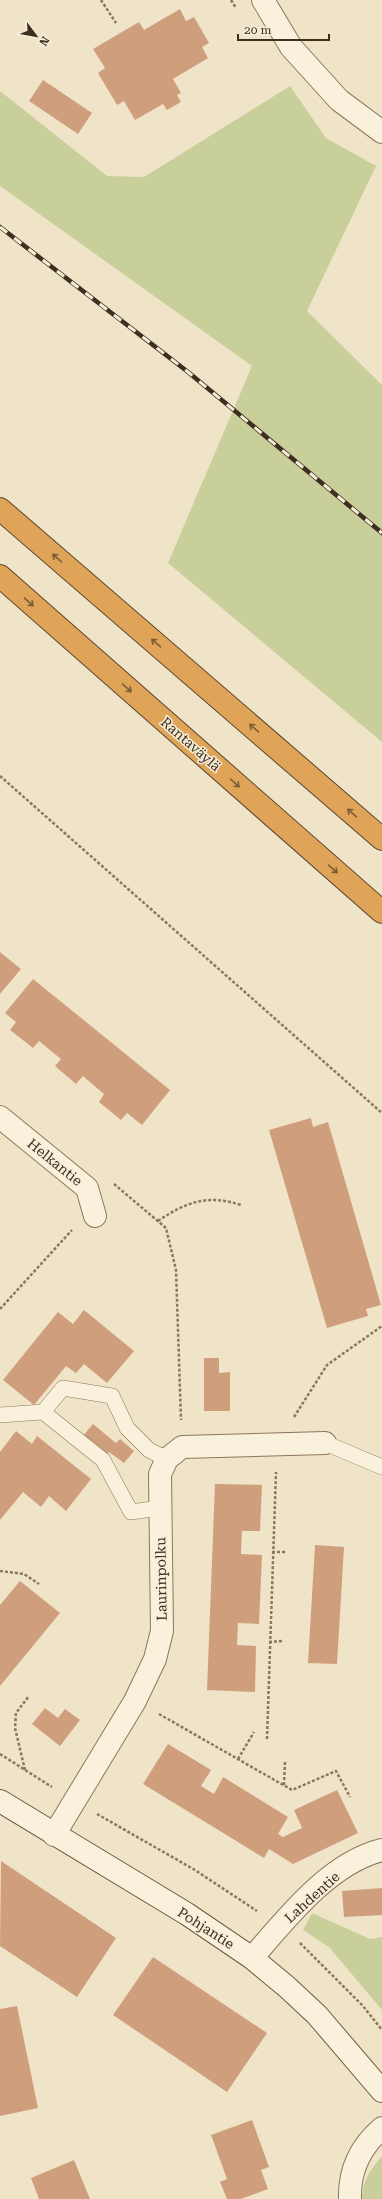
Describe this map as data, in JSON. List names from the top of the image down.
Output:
{
  "streets": {
    "highway": ["Rantaväylä"],
    "street": [
      "Helkantie",
      "Laurinpolku",
      "Lahdentie",
      "Pohjantie"
    ]
  },
  "crossings": [
    ["Laurinpolku", "Pohjantie"],
    ["Lahdentie", "Pohjantie"]
  ],
  "scale_bar": "20 m",
  "north": "bottom right"
}
